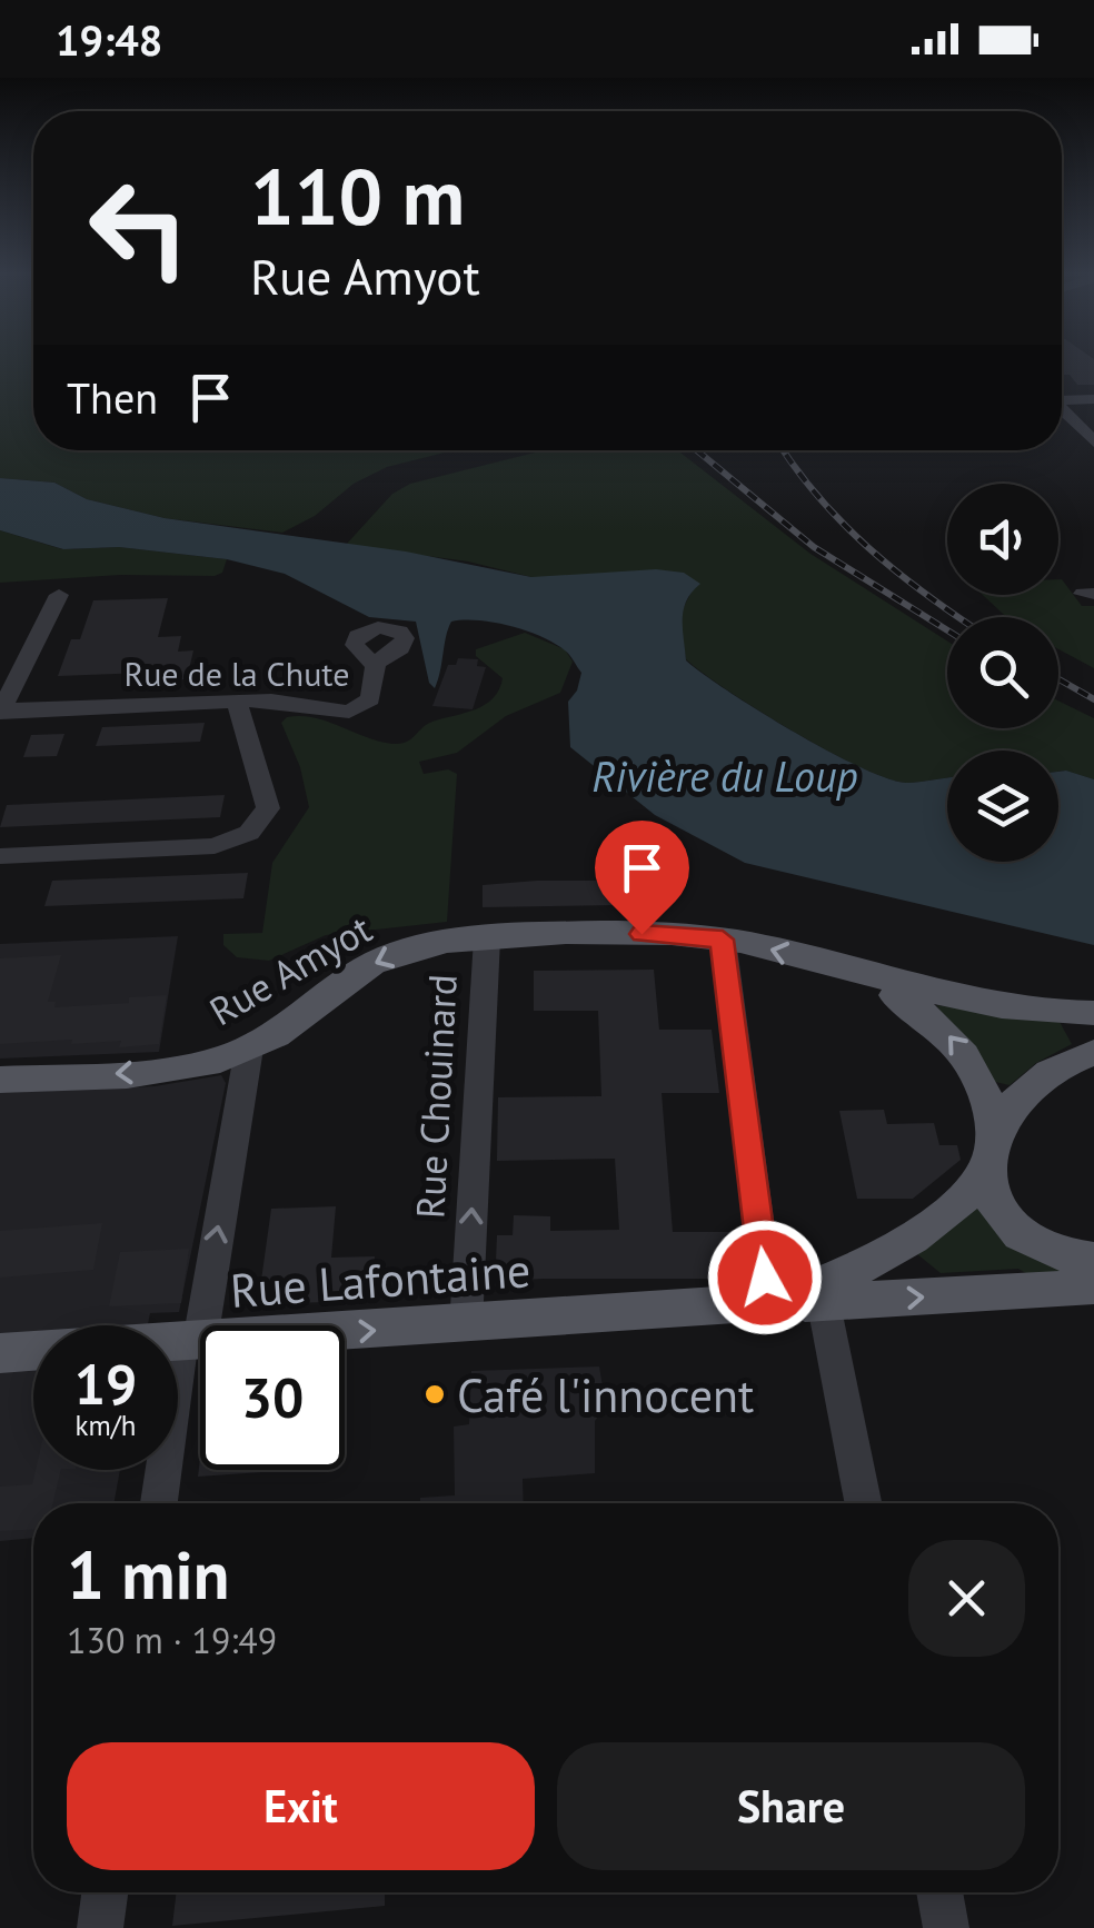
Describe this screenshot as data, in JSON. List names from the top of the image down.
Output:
{
  "streets": {
    "main road": ["Rue Amyot", "Rue Lafontaine"],
    "street": ["Rue de la Chute", "Rue Chouinard"]
  },
  "crossings": [
    ["Rue Amyot", "Rue Chouinard"],
    ["Rue Chouinard", "Rue Lafontaine"]
  ],
  "one_way": ["Rue Amyot", "Rue Lafontaine"],
  "water": ["Rivière du Loup"],
  "places": ["Café l'innocent"],
  "page": {
    "status": "19:48",
    "turn": ["110 m", "Rue Amyot"],
    "then": "Then",
    "speed": "19 km/h",
    "limit": "30",
    "heading": ["1 min", "130 m · 19:49"],
    "buttons": ["Exit", "Share"]
  }
}
